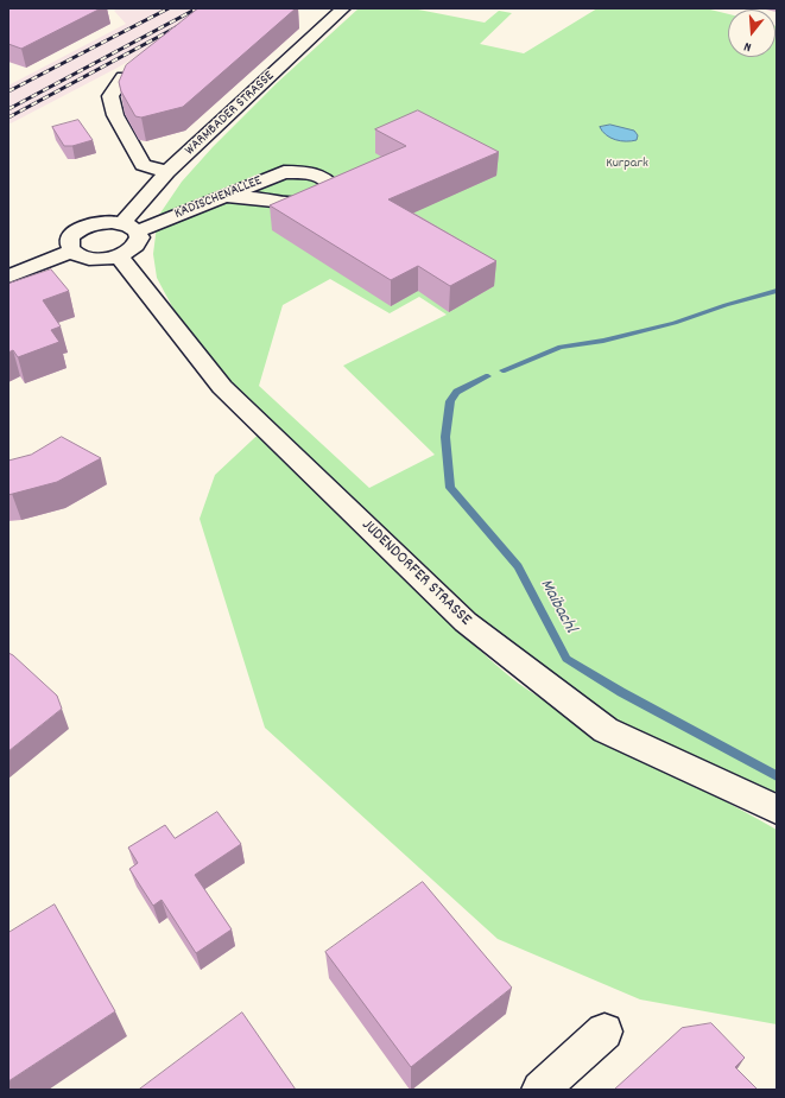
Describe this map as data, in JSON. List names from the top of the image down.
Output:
{
  "streets": {
    "street": ["WARMBADER STRASSE", "KADISCHENALLEE", "JUDENDORFER STRASSE"]
  },
  "crossings": [
    ["WARMBADER STRASSE", "KADISCHENALLEE"],
    ["WARMBADER STRASSE", "JUDENDORFER STRASSE"]
  ],
  "water": ["Maibachl"],
  "parks": ["Kurpark"],
  "north": "bottom"
}
